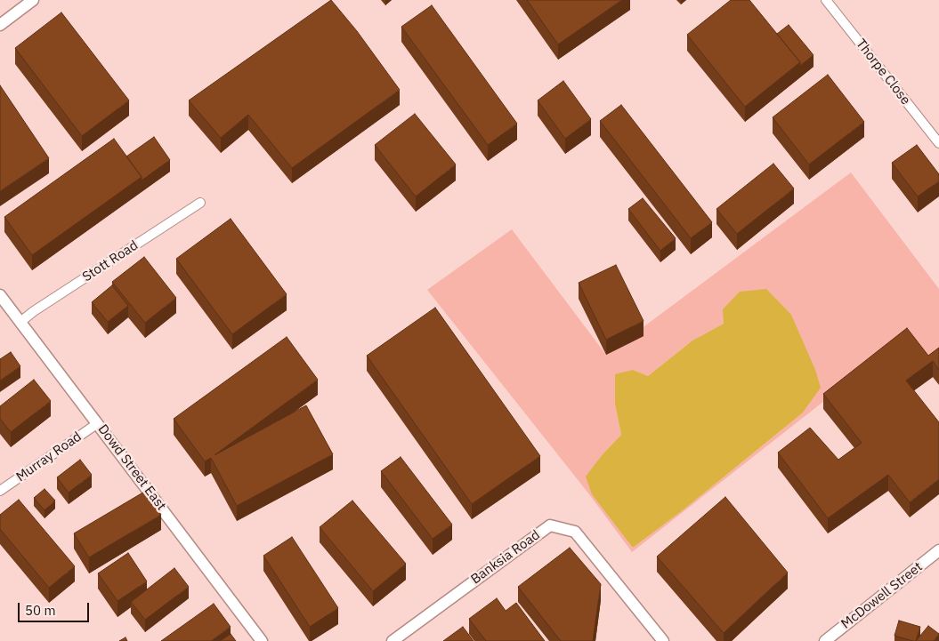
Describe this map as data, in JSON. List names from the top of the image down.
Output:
{
  "streets": {
    "street": [
      "Thorpe Close",
      "Stott Road",
      "Murray Road",
      "Dowd Street East",
      "Banksia Road",
      "McDowell Street"
    ]
  },
  "crossings": [
    ["Stott Road", "Dowd Street East"],
    ["Murray Road", "Dowd Street East"]
  ],
  "scale_bar": "50 m"
}
